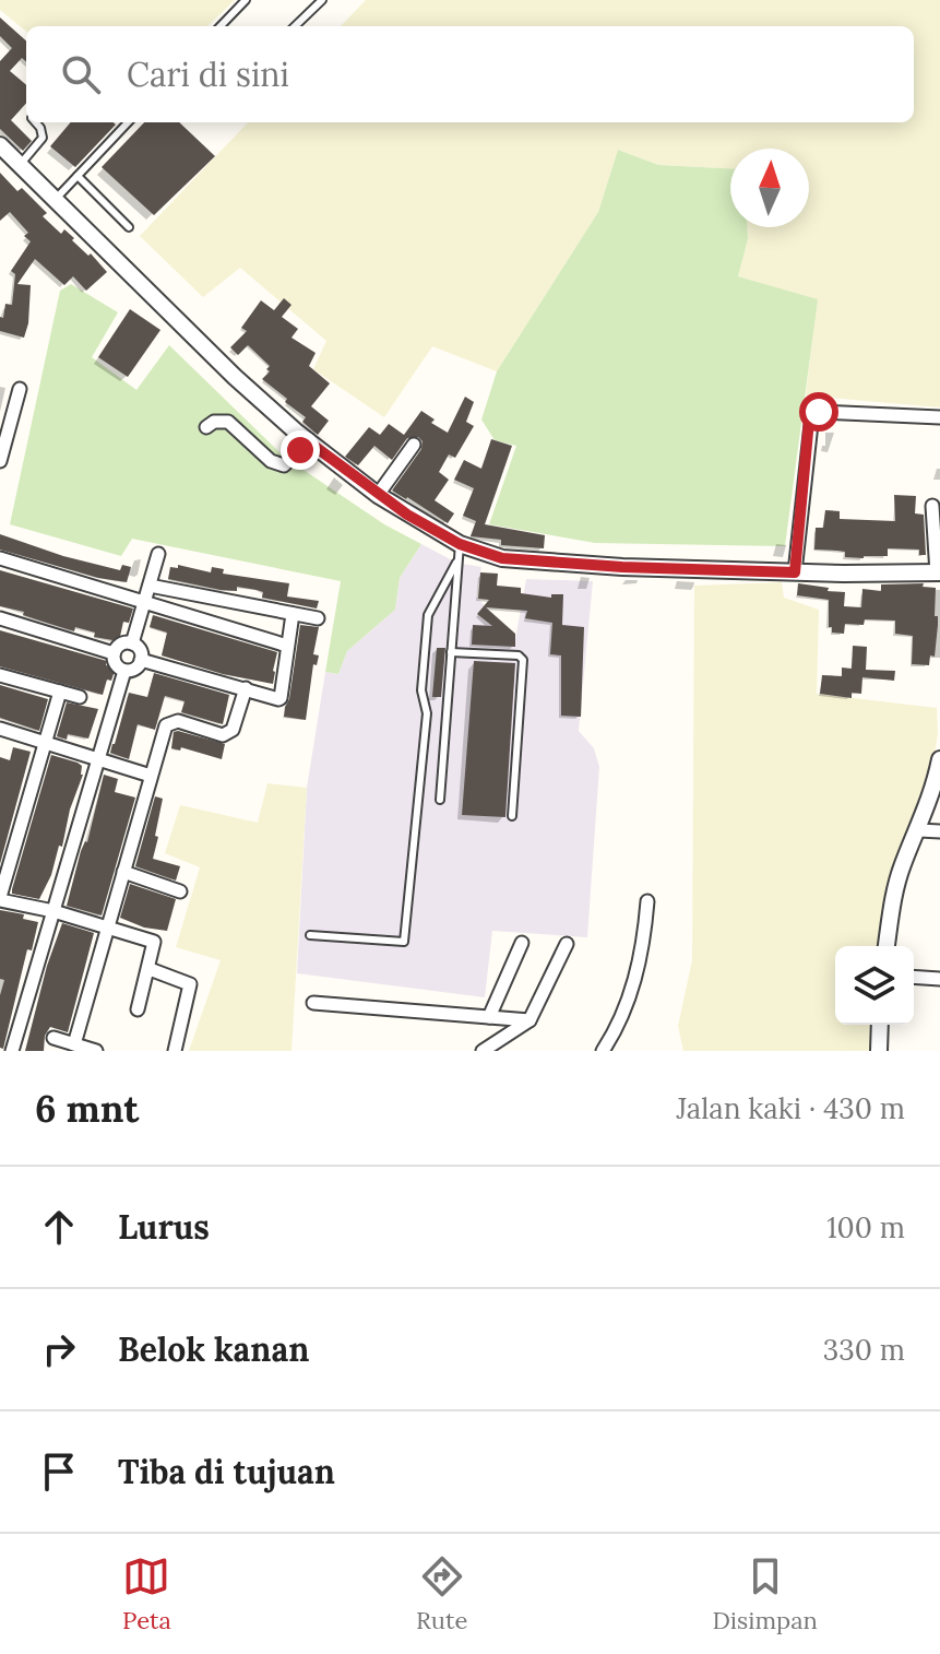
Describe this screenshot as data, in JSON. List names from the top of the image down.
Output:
{
  "north": "top",
  "page": {
    "search": "Cari di sini",
    "heading": ["6 mnt", "Jalan kaki · 430 m"],
    "list": [
      ["Lurus", "100 m"],
      ["Belok kanan", "330 m"],
      "Tiba di tujuan"
    ],
    "nav": ["Peta", "Rute", "Disimpan"]
  }
}
